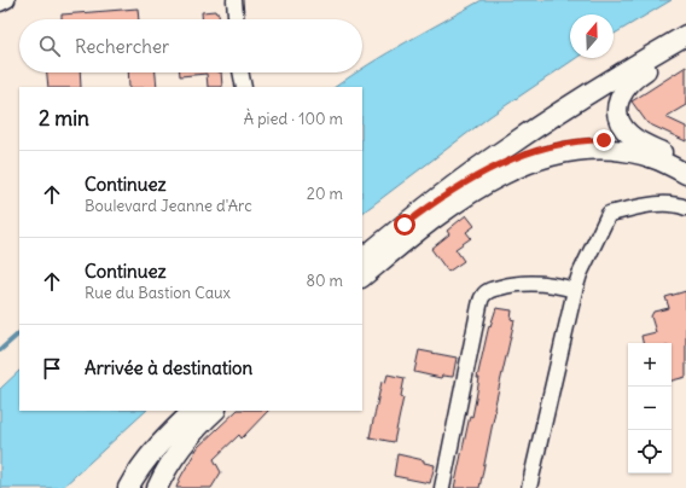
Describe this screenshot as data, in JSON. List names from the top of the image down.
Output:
{
  "north": "top",
  "page": {
    "search": "Rechercher",
    "heading": ["2 min", "À pied · 100 m"],
    "list": [
      ["Continuez", "Boulevard Jeanne d'Arc", "20 m"],
      ["Continuez", "Rue du Bastion Caux", "80 m"],
      "Arrivée à destination"
    ],
    "map_buttons": ["+", "−"]
  }
}
